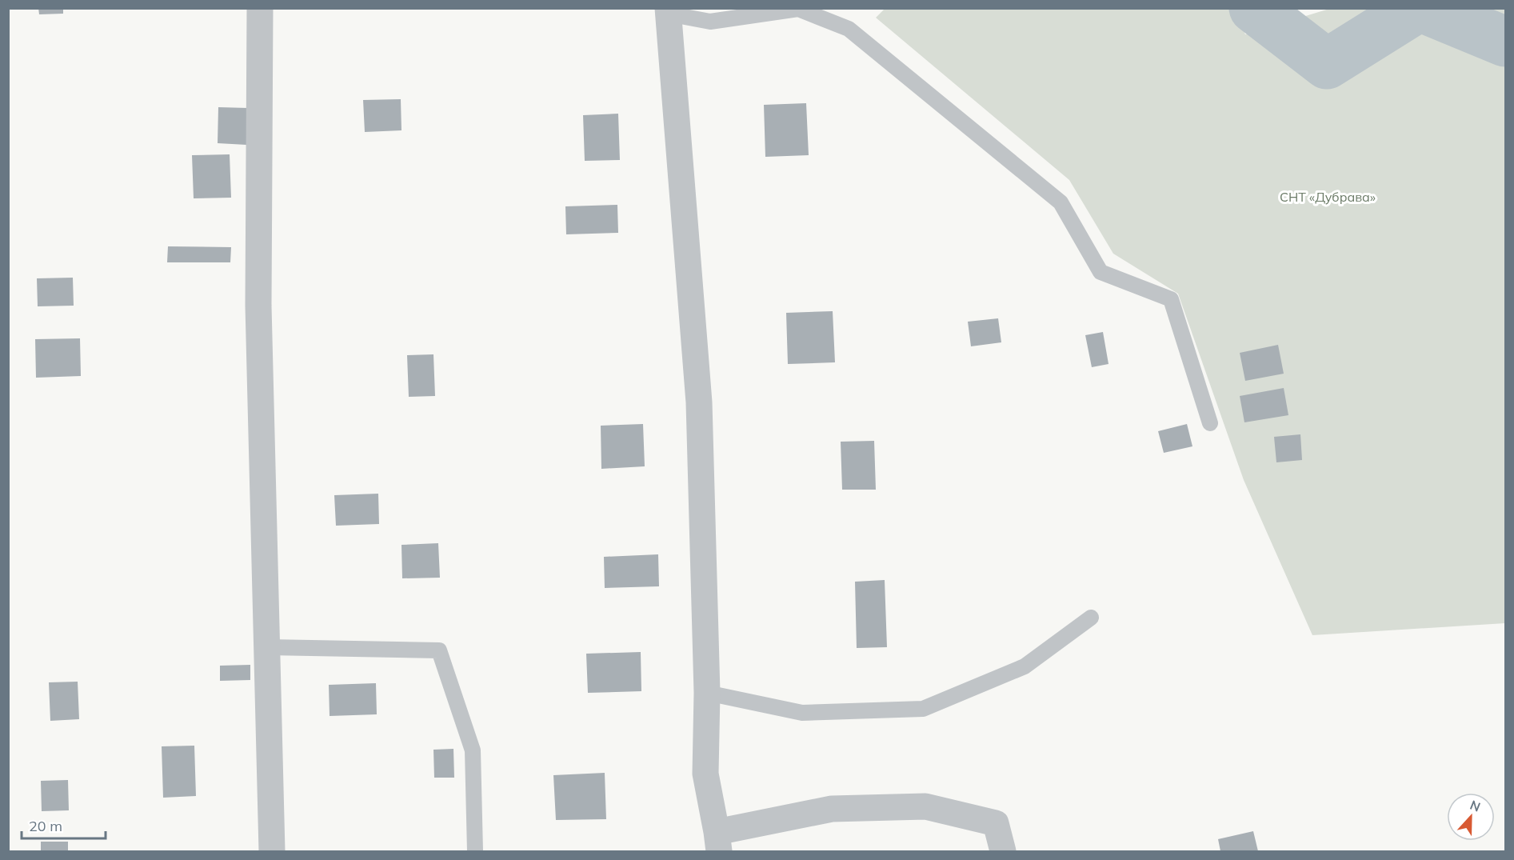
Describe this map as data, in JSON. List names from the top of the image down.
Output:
{
  "parks": ["СНТ «Дубрава»"],
  "scale_bar": "20 m",
  "north": "top"
}
